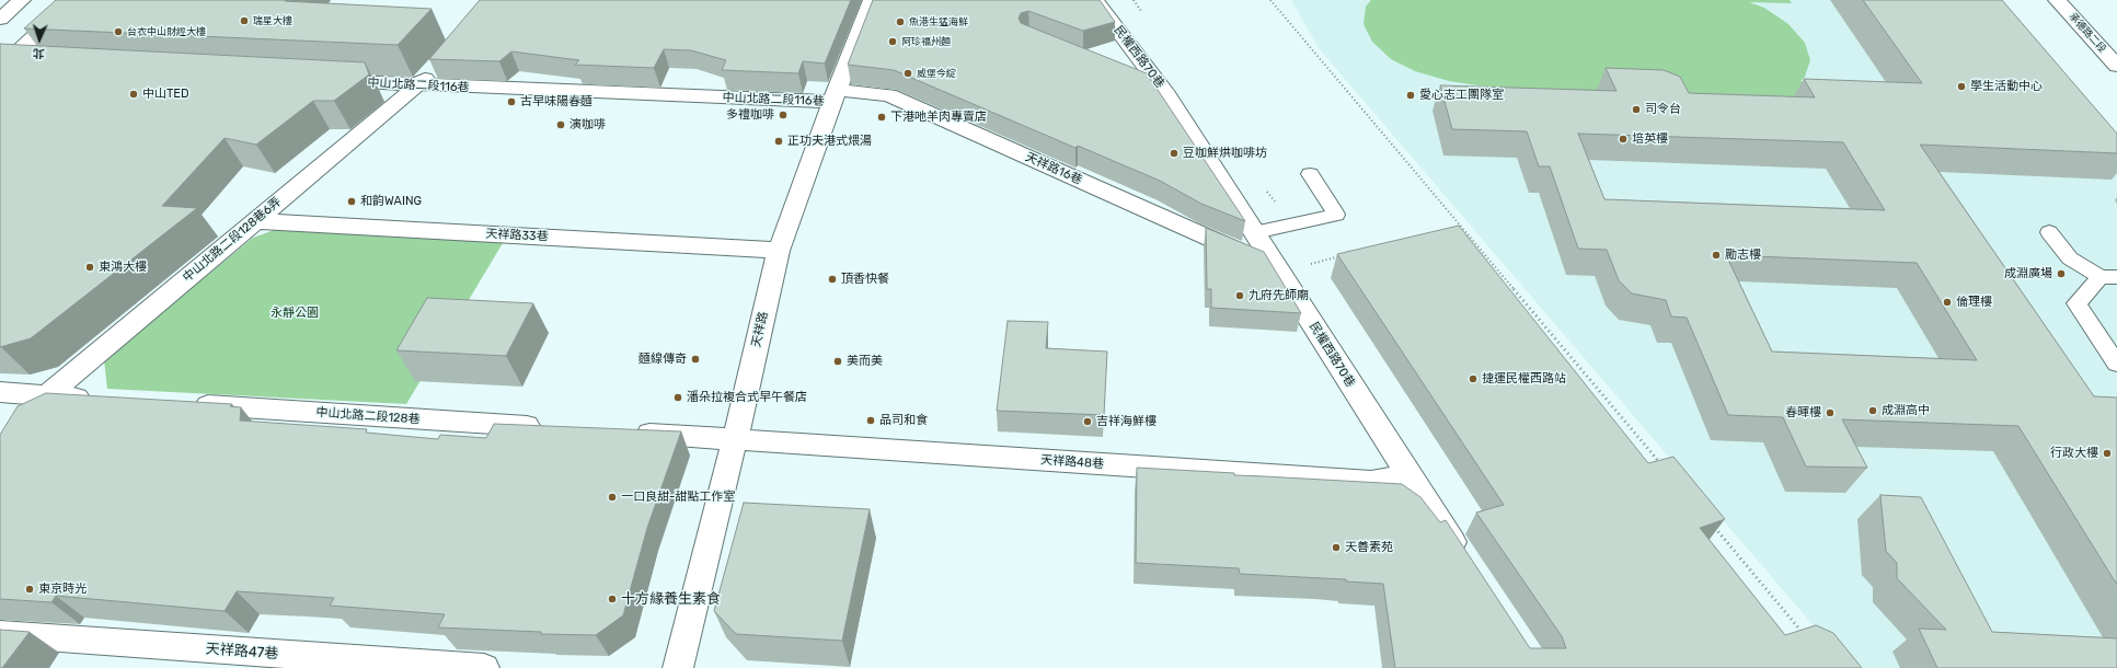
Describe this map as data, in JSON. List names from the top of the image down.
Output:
{
  "streets": {
    "street": [
      "承德路二段",
      "民權西路70巷",
      "中山北路二段116巷",
      "天祥路16巷",
      "天祥路33巷",
      "中山北路二段128巷6弄",
      "天祥路",
      "中山北路二段128巷",
      "天祥路48巷",
      "天祥路47巷"
    ]
  },
  "crossings": [
    ["民權西路70巷", "天祥路16巷"],
    ["民權西路70巷", "天祥路48巷"],
    ["中山北路二段116巷", "天祥路16巷"],
    ["中山北路二段116巷", "中山北路二段128巷6弄"],
    ["中山北路二段116巷", "天祥路"],
    ["天祥路16巷", "天祥路"],
    ["天祥路33巷", "中山北路二段128巷6弄"],
    ["天祥路33巷", "天祥路"],
    ["天祥路", "天祥路48巷"]
  ],
  "parks": ["永靜公園"],
  "places": [
    "瑞星大樓",
    "魚港生猛海鮮",
    "台衣中山財經大樓",
    "阿珍福州麵",
    "威堡今綻",
    "學生活動中心",
    "中山TED",
    "愛心志工團隊室",
    "古早味陽春麵",
    "司令台",
    "多禮咖啡",
    "下港吔羊肉專賣店",
    "演咖啡",
    "培英樓",
    "正功夫港式煨湯",
    "豆咖鮮烘咖啡坊",
    "和韵WAING",
    "勵志樓",
    "東鴻大樓",
    "成淵廣場",
    "頂香快餐",
    "九府先師廟",
    "倫理樓",
    "麵線傳奇",
    "美而美",
    "捷運民權西路站",
    "潘朵拉複合式早午餐店",
    "成淵高中",
    "春暉樓",
    "品司和食",
    "吉祥海鮮樓",
    "行政大樓",
    "一口良甜-甜點工作室",
    "天善素苑",
    "東京時光",
    "十方緣養生素食"
  ],
  "north": "bottom"
}
